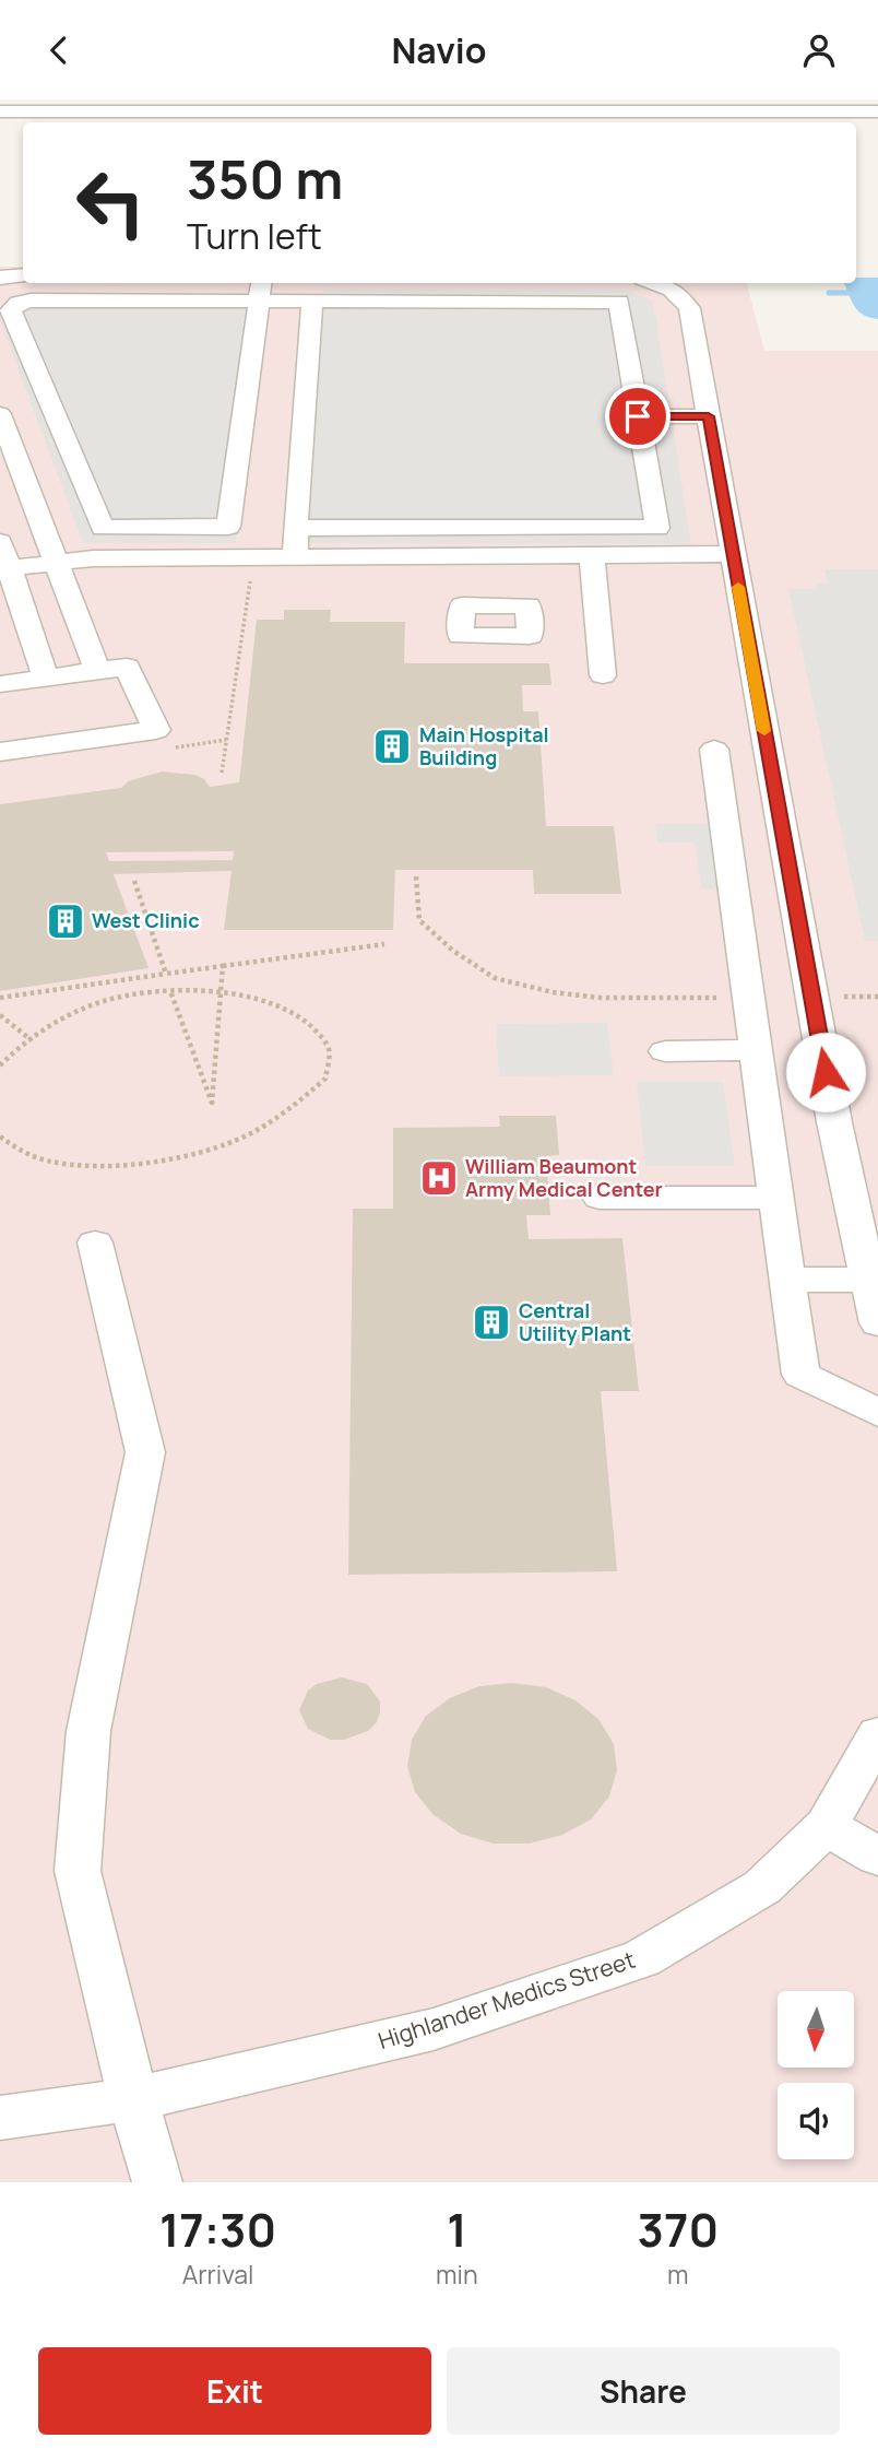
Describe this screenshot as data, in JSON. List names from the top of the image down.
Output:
{
  "streets": {
    "street": ["Highlander Medics Street"]
  },
  "places": {
    "building": ["Main Hospital Building", "West Clinic", "Central Utility Plant"],
    "hospital": ["William Beaumont Army Medical Center"]
  },
  "north": "bottom",
  "page": {
    "header": "Navio",
    "turn": ["350 m", "Turn left"],
    "eta": [
      "17:30",
      "Arrival",
      "1",
      "min",
      "370",
      "m"
    ],
    "buttons": ["Exit", "Share"]
  }
}
